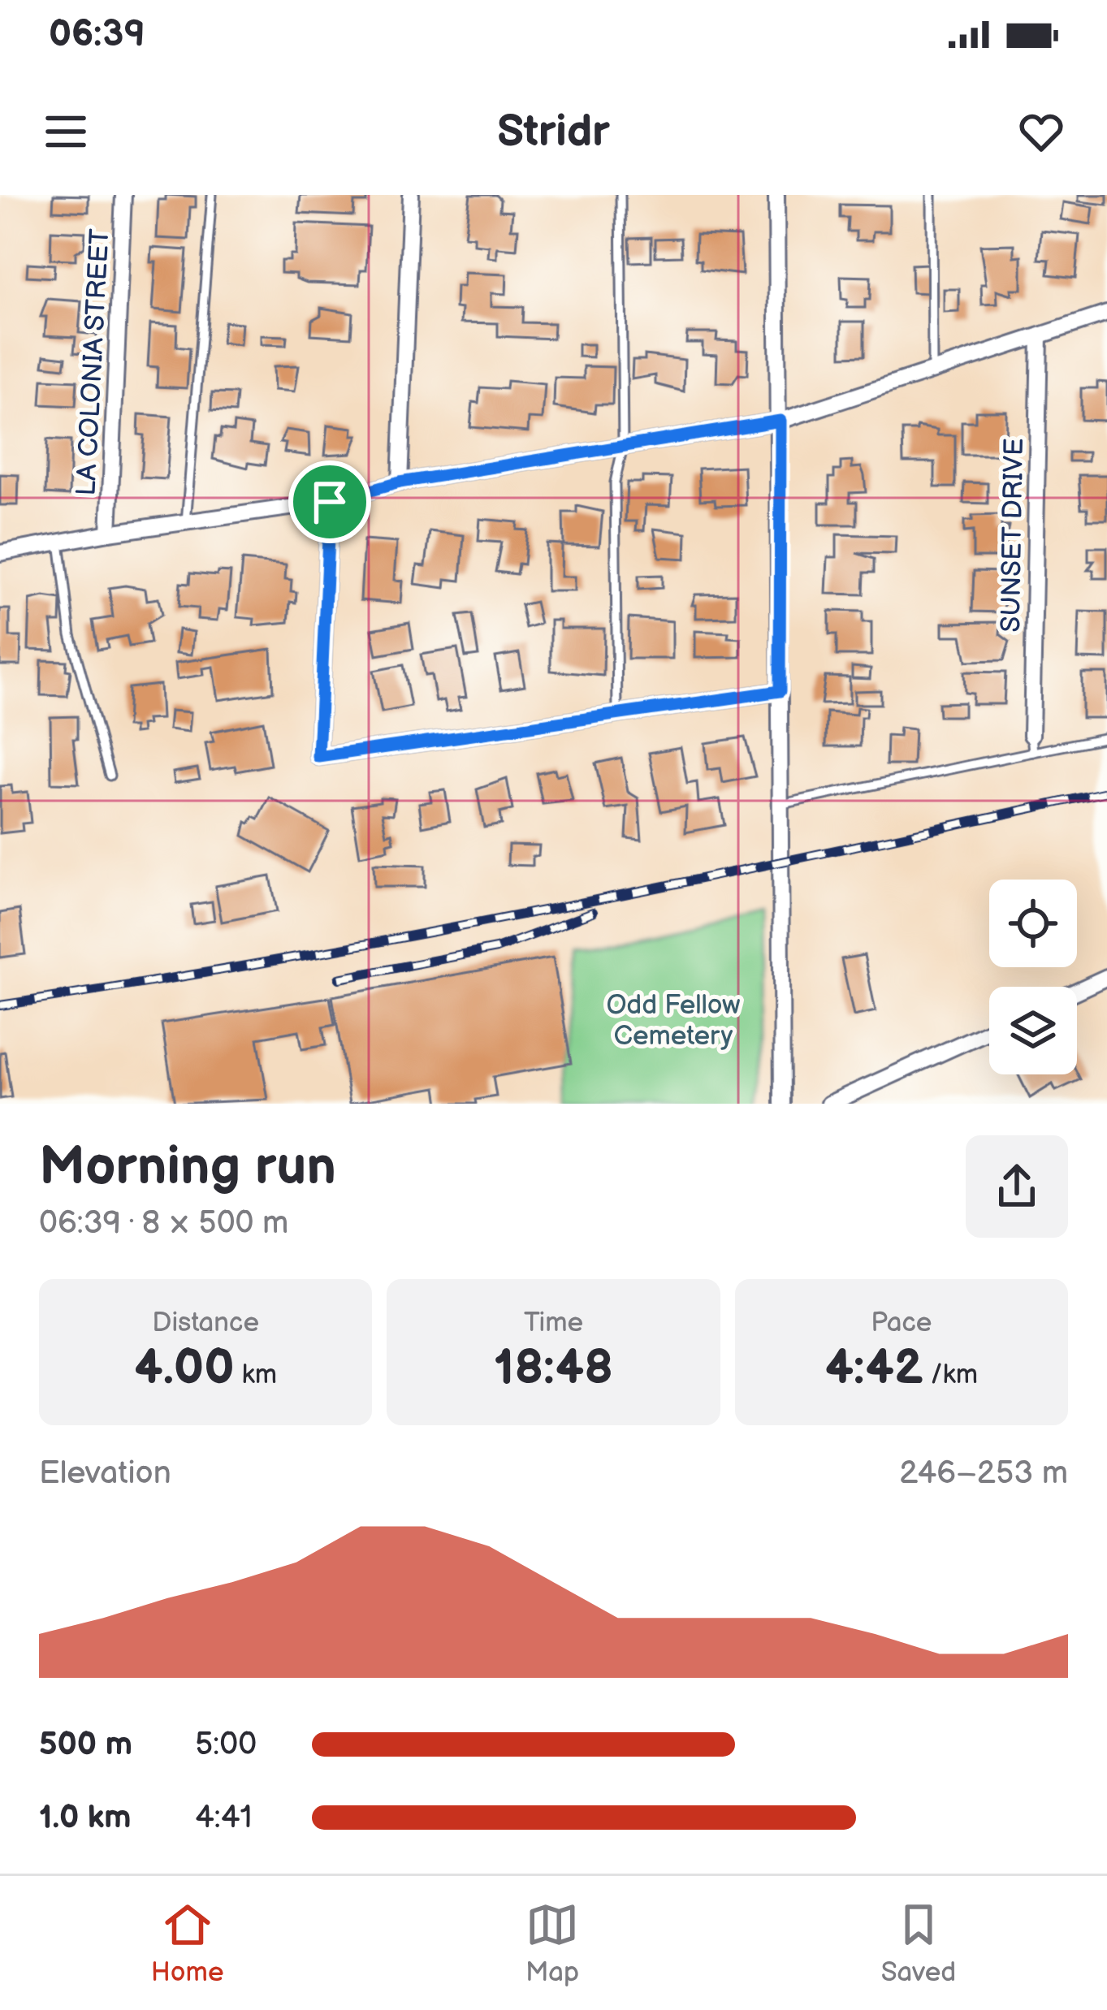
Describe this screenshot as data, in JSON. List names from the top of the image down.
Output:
{
  "streets": {
    "street": ["LA COLONIA STREET", "SUNSET DRIVE"]
  },
  "parks": ["Odd Fellow Cemetery"],
  "page": {
    "status": "06:39",
    "header": "Stridr",
    "heading": ["Morning run", "06:39 · 8 × 500 m"],
    "stats": [
      ["Distance", "4.00 km"],
      ["Time", "18:48"],
      ["Pace", "4:42 /km"]
    ],
    "chart": ["Elevation", "246–253 m"],
    "list": [
      {
        "name": "500 m",
        "note": "5:00"
      },
      {
        "name": "1.0 km",
        "note": "4:41"
      }
    ],
    "tabs": ["Home", "Map", "Saved"]
  }
}
